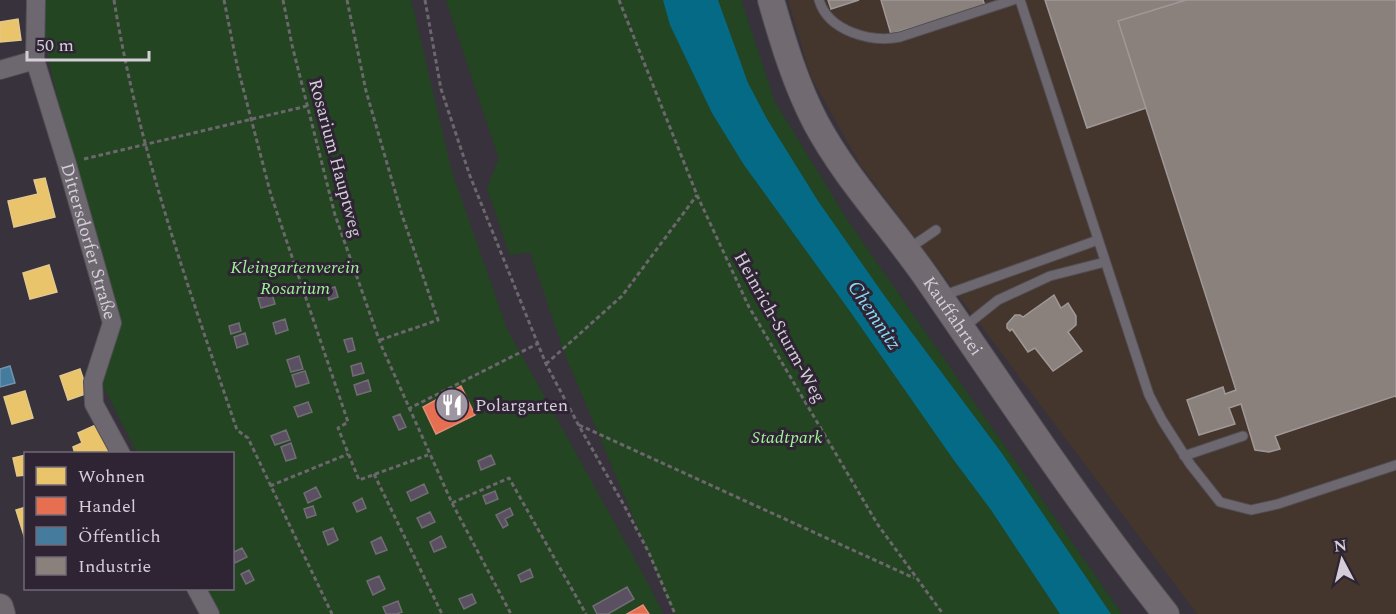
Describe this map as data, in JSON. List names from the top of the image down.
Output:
{
  "streets": {
    "street": ["Dittersdorfer Straße", "Kauffahrtei"],
    "path": ["Rosarium Hauptweg", "Heinrich-Sturm-Weg"]
  },
  "water": ["Chemnitz"],
  "parks": ["Kleingartenverein Rosarium", "Stadtpark"],
  "places": {
    "restaurant": ["Polargarten"]
  },
  "legend": [
    "Wohnen",
    "Handel",
    "Öffentlich",
    "Industrie"
  ],
  "scale_bar": "50 m",
  "north": "top"
}
